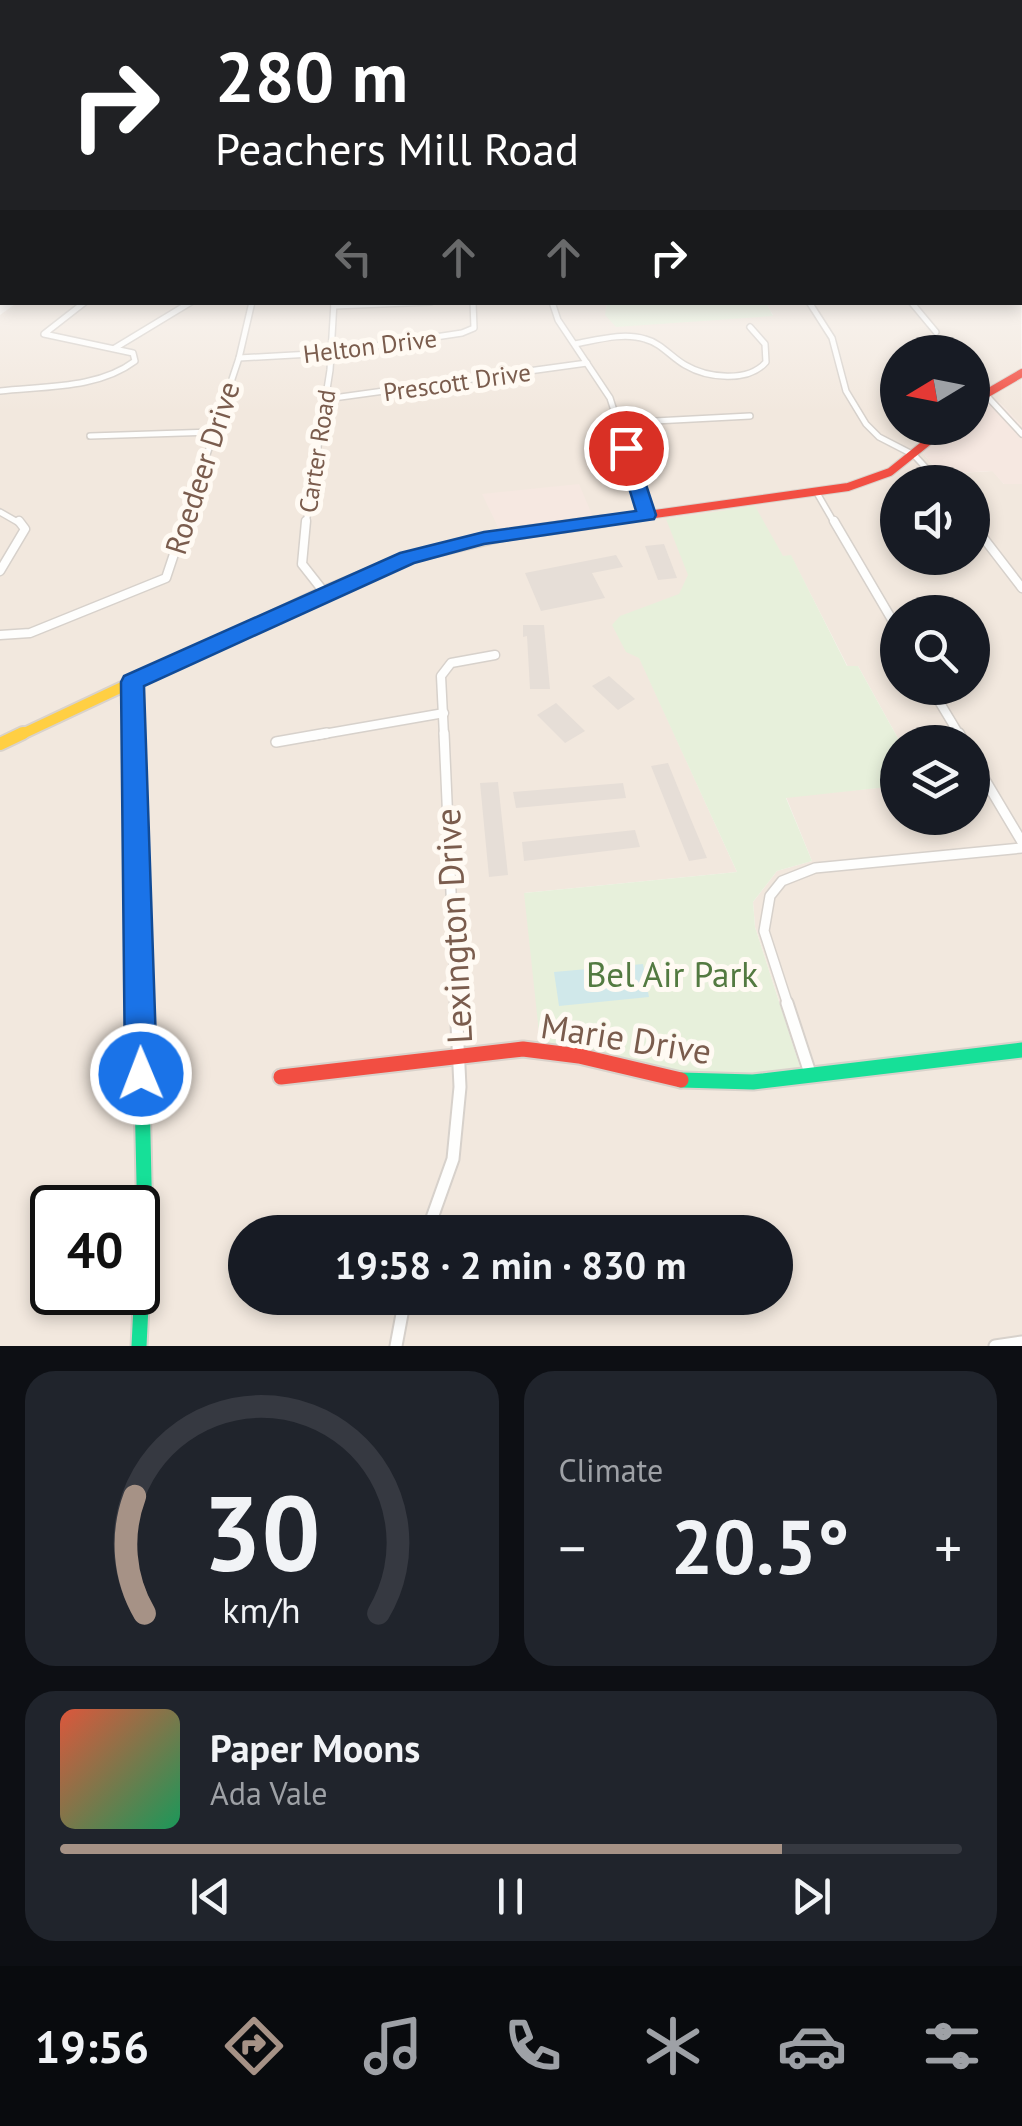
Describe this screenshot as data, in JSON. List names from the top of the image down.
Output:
{
  "streets": {
    "main road": ["Marie Drive"],
    "street": [
      "Helton Drive",
      "Prescott Drive",
      "Carter Road",
      "Roedeer Drive",
      "Lexington Drive"
    ]
  },
  "crossings": [
    ["Helton Drive", "Carter Road"],
    ["Helton Drive", "Roedeer Drive"],
    ["Prescott Drive", "Carter Road"],
    ["Lexington Drive", "Marie Drive"]
  ],
  "parks": ["Bel Air Park"],
  "north": "left",
  "page": {
    "turn": ["280 m", "Peachers Mill Road"],
    "limit": "40",
    "trip": "19:58 · 2 min · 830 m",
    "tile": "Climate",
    "heat": ["−", "20.5°", "+"],
    "song": ["Paper Moons", "Ada Vale"],
    "tabs": "19:56",
    "gauge": ["30", "km/h"]
  }
}
